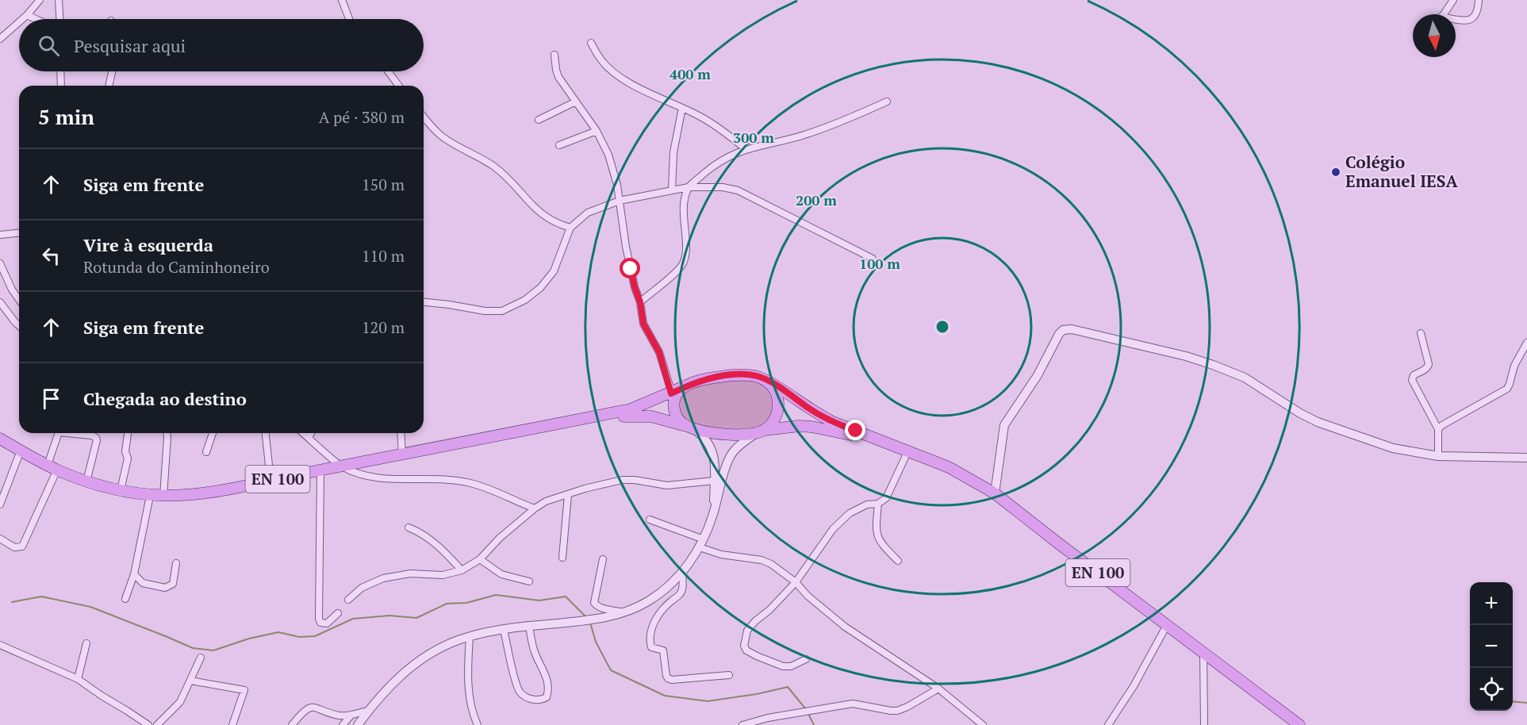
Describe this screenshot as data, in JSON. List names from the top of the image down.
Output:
{
  "streets": {
    "main road": ["EN 100"]
  },
  "places": ["Colégio Emanuel IESA"],
  "north": "bottom",
  "page": {
    "search": "Pesquisar aqui",
    "heading": ["5 min", "A pé · 380 m"],
    "list": [
      ["Siga em frente", "150 m"],
      ["Vire à esquerda", "Rotunda do Caminhoneiro", "110 m"],
      ["Siga em frente", "120 m"],
      "Chegada ao destino"
    ],
    "map_buttons": ["+", "−"]
  },
  "rings": [
    "400 m",
    "300 m",
    "200 m",
    "100 m"
  ]
}
